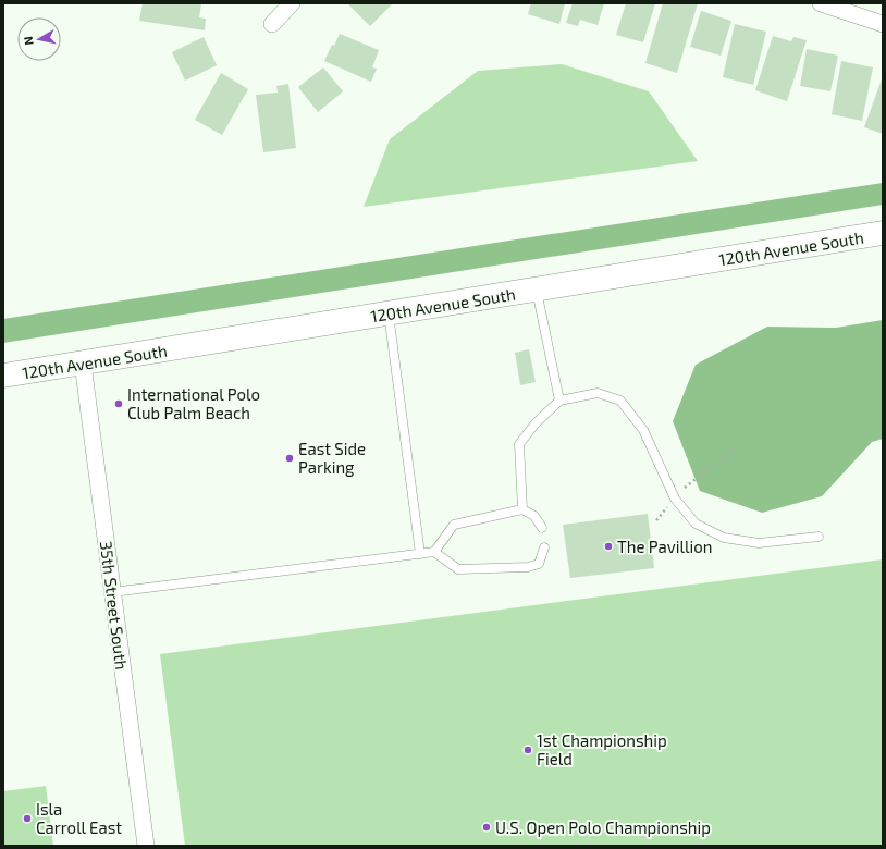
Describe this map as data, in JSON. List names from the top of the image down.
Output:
{
  "streets": {
    "street": ["120th Avenue South", "35th Street South"]
  },
  "crossings": [
    ["120th Avenue South", "35th Street South"]
  ],
  "places": [
    "International Polo Club Palm Beach",
    "East Side Parking",
    "The Pavillion",
    "1st Championship Field",
    "Isla Carroll East",
    "U.S. Open Polo Championship"
  ],
  "north": "left"
}
